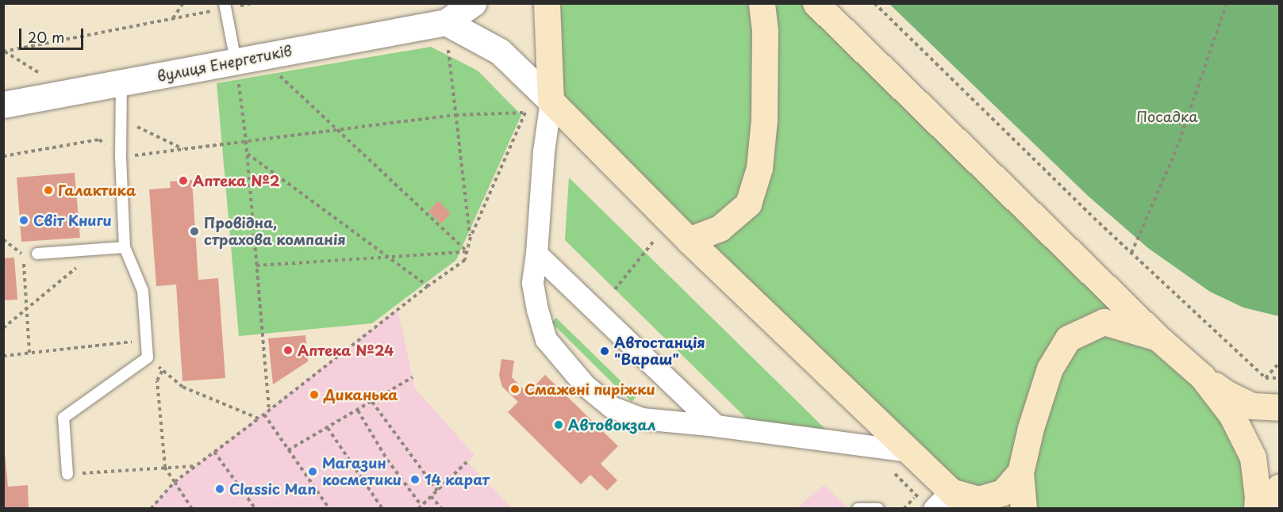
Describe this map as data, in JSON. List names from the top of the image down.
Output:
{
  "streets": {
    "street": ["вулиця Енергетиків"]
  },
  "parks": ["Посадка"],
  "places": [
    "Аптека №2",
    "Галактика",
    "Світ Книги",
    "Провідна, страхова компанія",
    "Аптека №24",
    "Автостанція \"Вараш\"",
    "Смажені пиріжки",
    "Диканька",
    "Автовокзал",
    "Магазин косметики",
    "14 карат",
    "Classic Man"
  ],
  "scale_bar": "20 m"
}
